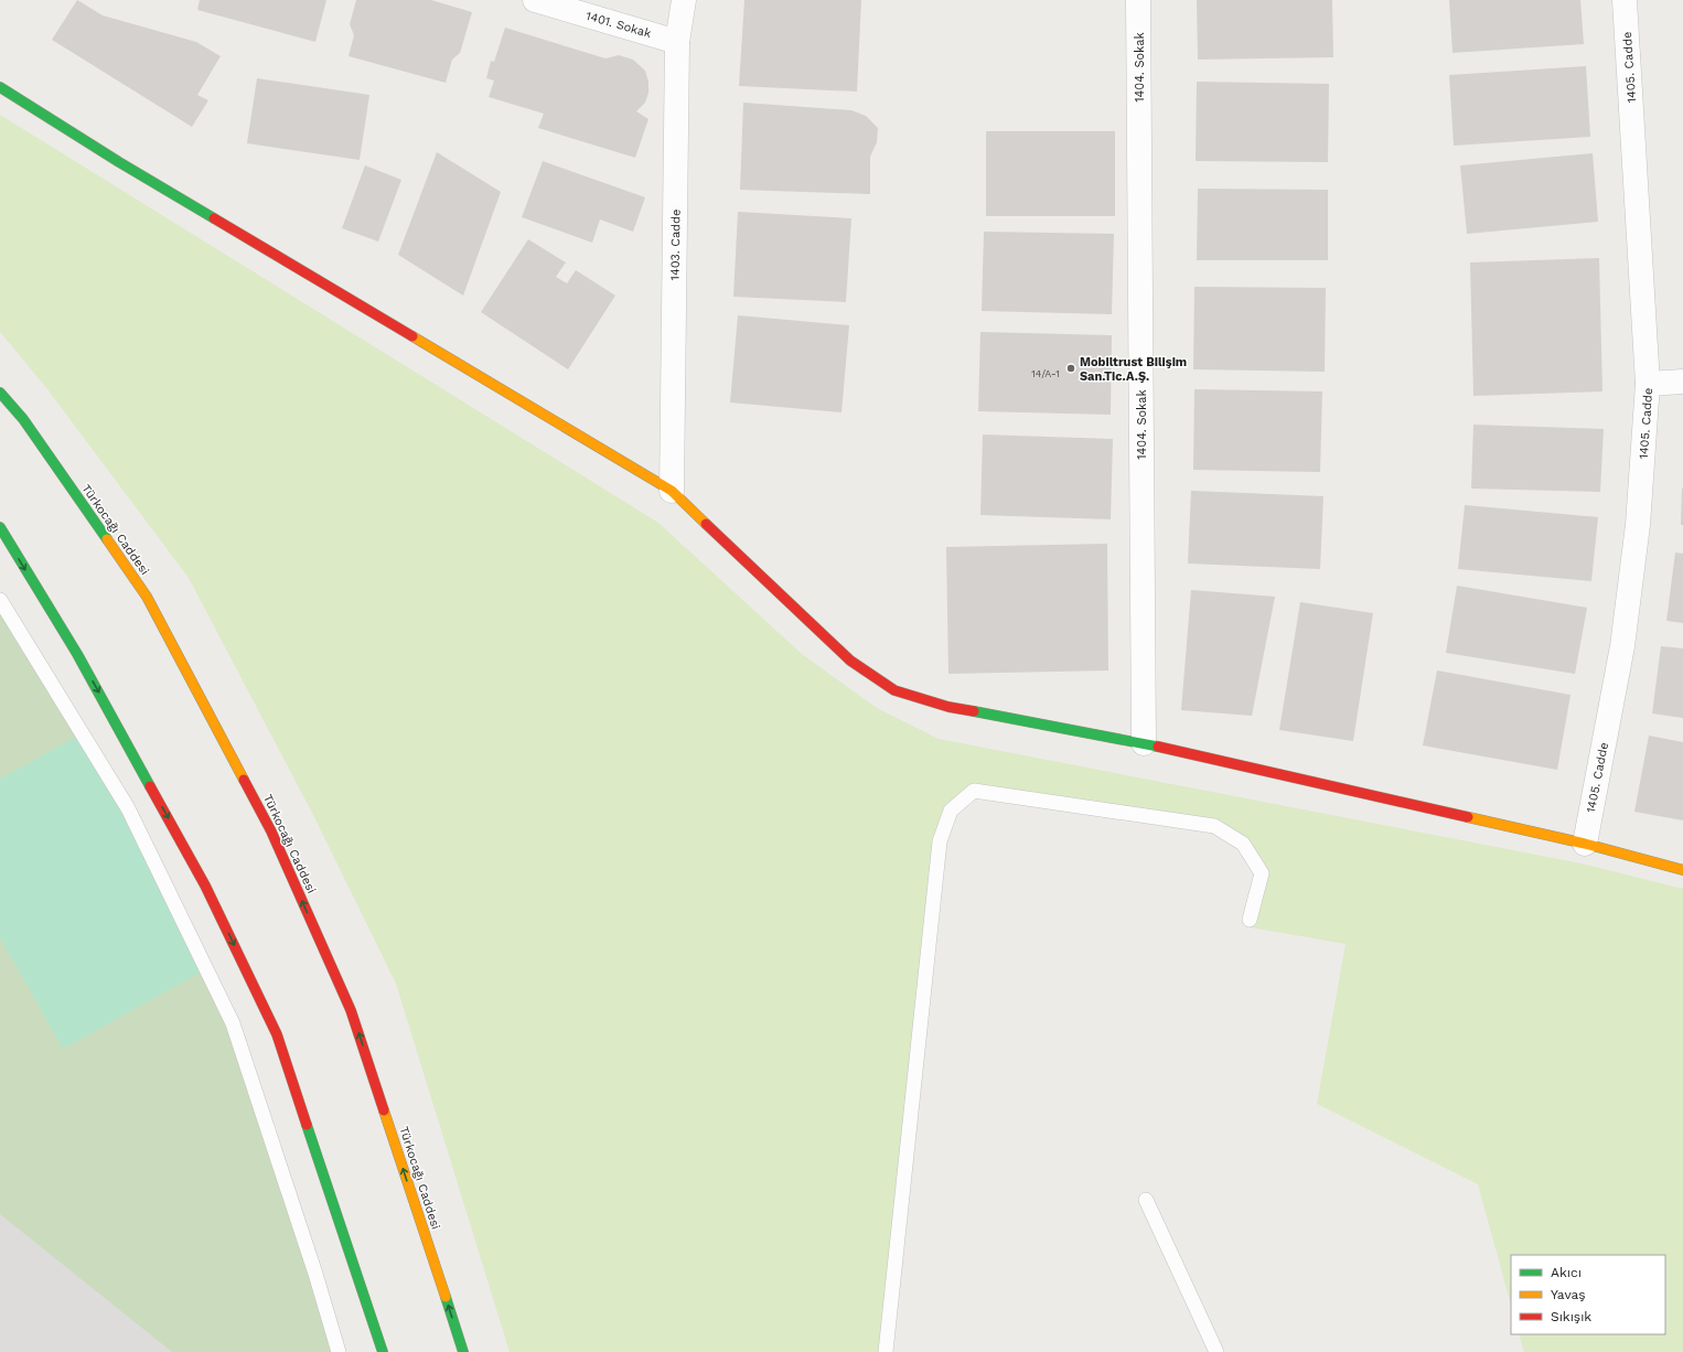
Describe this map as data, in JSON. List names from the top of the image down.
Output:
{
  "streets": {
    "main road": ["Türkocağı Caddesi"],
    "street": [
      "1401. Sokak",
      "1404. Sokak",
      "1405. Cadde",
      "1403. Cadde"
    ]
  },
  "crossings": [
    ["1401. Sokak", "1403. Cadde"]
  ],
  "places": ["Mobiltrust Bilişim San.Tic.A.Ş."],
  "house_numbers": ["14/A-1"],
  "legend": ["Akıcı", "Yavaş", "Sıkışık"]
}
